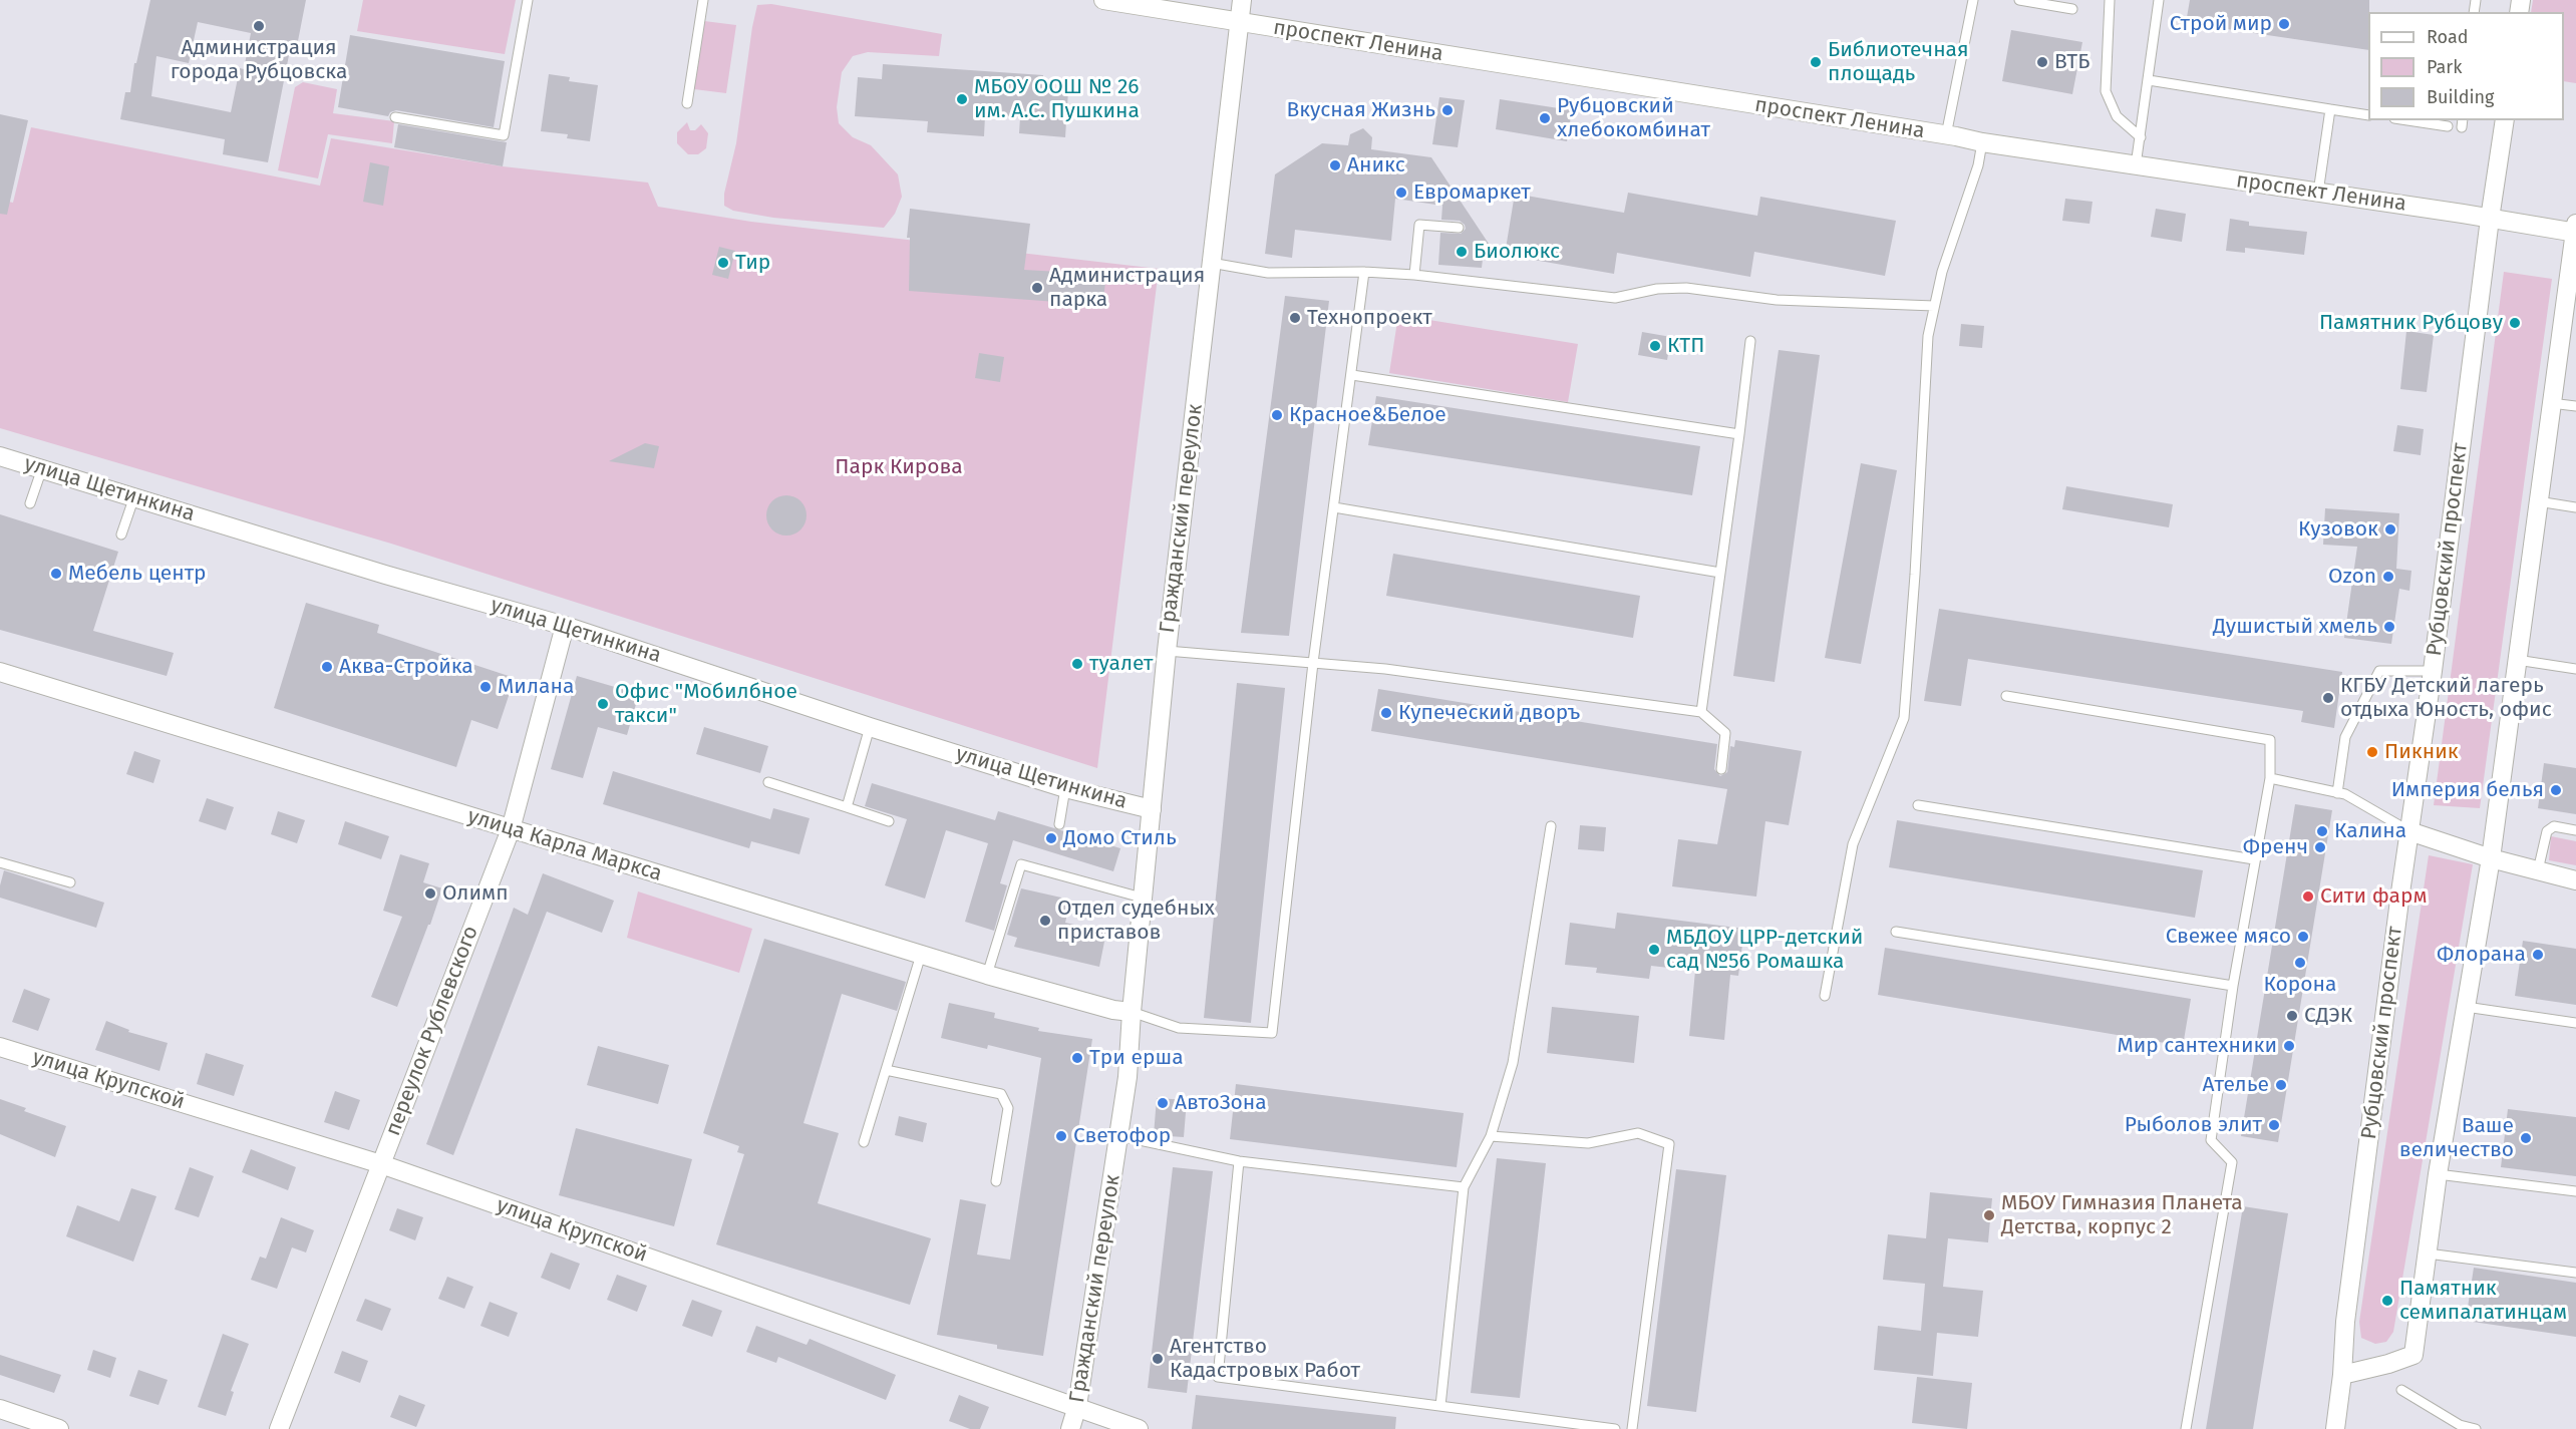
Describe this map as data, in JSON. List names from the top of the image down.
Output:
{
  "streets": {
    "street": [
      "проспект Ленина",
      "улица Щетинкина",
      "Гражданский переулок",
      "Рубцовский проспект",
      "улица Карла Маркса",
      "переулок Рублевского",
      "улица Крупской"
    ]
  },
  "crossings": [
    ["проспект Ленина", "Гражданский переулок"],
    ["проспект Ленина", "Рубцовский проспект"],
    ["улица Щетинкина", "Гражданский переулок"],
    ["улица Щетинкина", "переулок Рублевского"],
    ["Гражданский переулок", "улица Карла Маркса"],
    ["Гражданский переулок", "улица Крупской"],
    ["улица Карла Маркса", "переулок Рублевского"],
    ["переулок Рублевского", "улица Крупской"]
  ],
  "parks": ["Парк Кирова"],
  "places": [
    "Строй мир",
    "Администрация города Рубцовска",
    "Библиотечная площадь",
    "ВТБ",
    "МБОУ ООШ № 26 им. А.С. Пушкина",
    "Вкусная Жизнь",
    "Рубцовский хлебокомбинат",
    "Аникс",
    "Евромаркет",
    "Биолюкс",
    "Тир",
    "Администрация парка",
    "Технопроект",
    "Памятник Рубцову",
    "КТП",
    "Красное&Белое",
    "Кузовок",
    "Мебель центр",
    "Ozon",
    "Душистый хмель",
    "туалет",
    "Аква-Стройка",
    "Милана",
    "КГБУ Детский лагерь отдыха Юность, офис",
    "Офис \"Мобилбное такси\"",
    "Купеческий дворъ",
    "Пикник",
    "Империя белья",
    "Калина",
    "Домо Стиль",
    "Френч",
    "Олимп",
    "Сити фарм",
    "Отдел судебных приставов",
    "Свежее мясо",
    "МБДОУ ЦРР-детский сад №56 Ромашка",
    "Флорана",
    "Корона",
    "СДЭК",
    "Мир сантехники",
    "Три ерша",
    "Ателье",
    "АвтоЗона",
    "Рыболов элит",
    "Светофор",
    "Ваше величество",
    "МБОУ Гимназия Планета Детства, корпус 2",
    "Памятник семипалатинцам",
    "Агентство Кадастровых Работ"
  ],
  "legend": ["Road", "Park", "Building"]
}
